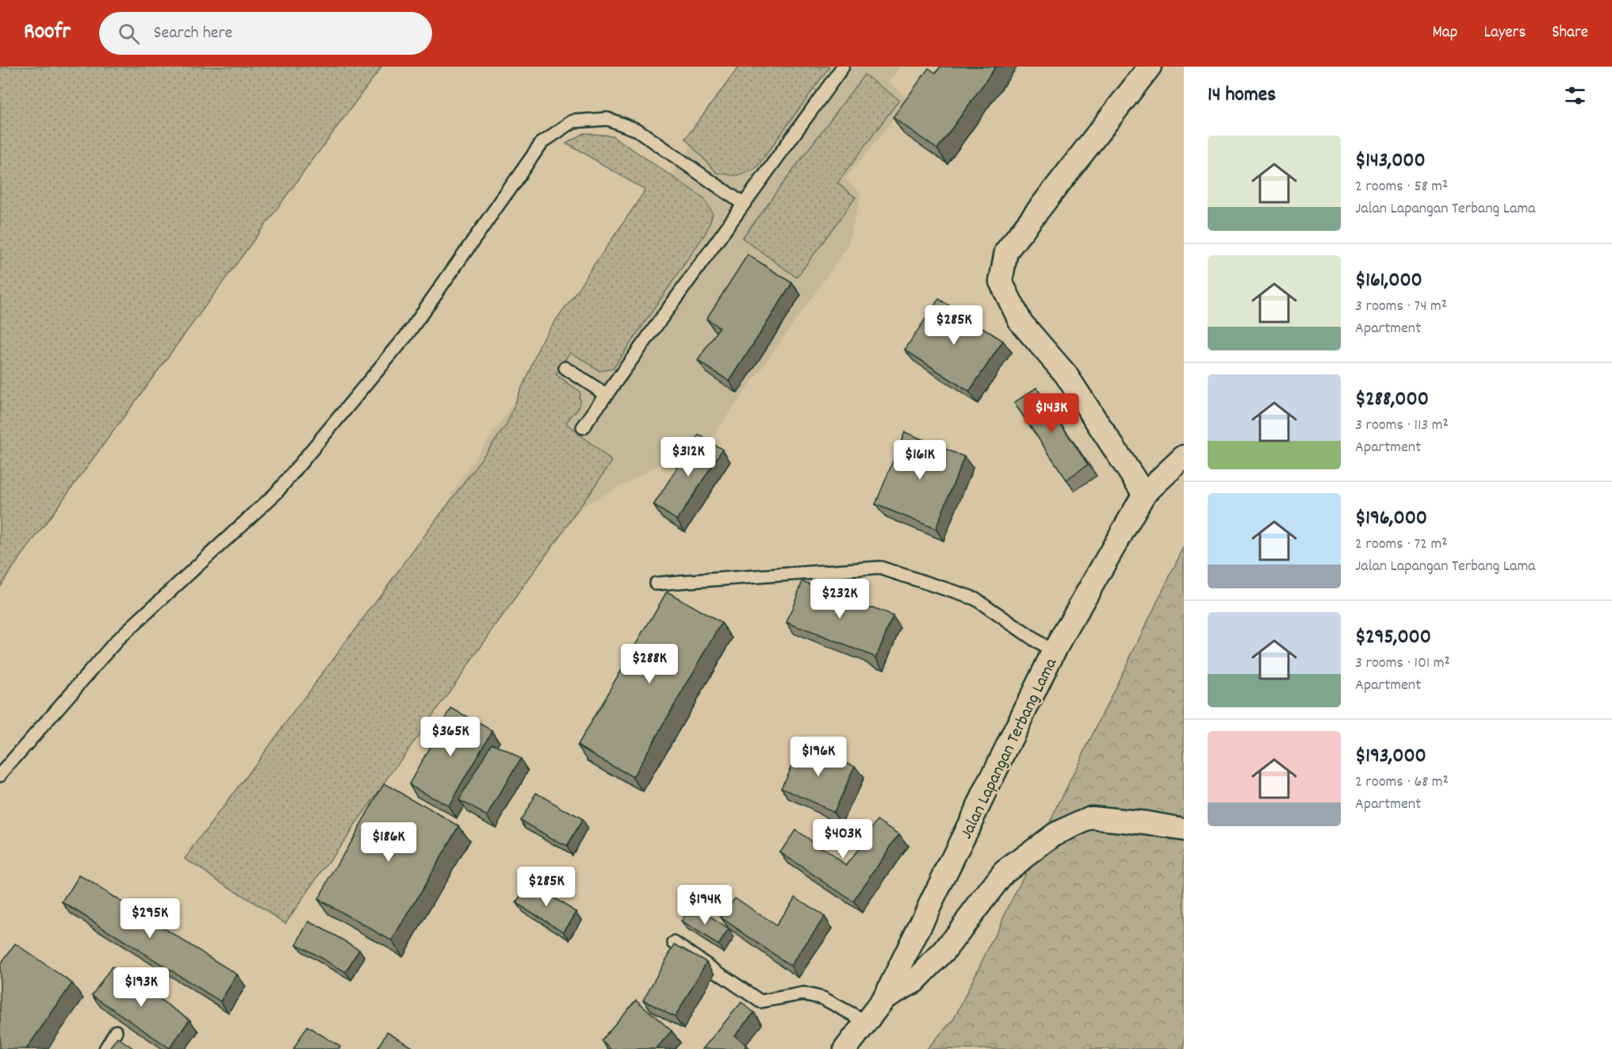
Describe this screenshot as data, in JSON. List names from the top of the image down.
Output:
{
  "streets": {
    "street": ["Jalan Lapangan Terbang Lama"]
  },
  "page": {
    "header": "Roofr",
    "search": "Search here",
    "nav": ["Map", "Layers", "Share"],
    "heading": "14 homes",
    "list": [
      {
        "name": "$143,000",
        "note": "2 rooms · 58 m² · Jalan Lapangan Terbang Lama"
      },
      {
        "name": "$161,000",
        "note": "3 rooms · 74 m² · Apartment"
      },
      {
        "name": "$288,000",
        "note": "3 rooms · 113 m² · Apartment"
      },
      {
        "name": "$196,000",
        "note": "2 rooms · 72 m² · Jalan Lapangan Terbang Lama"
      },
      {
        "name": "$295,000",
        "note": "3 rooms · 101 m² · Apartment"
      },
      {
        "name": "$193,000",
        "note": "2 rooms · 68 m² · Apartment"
      }
    ],
    "price": [
      "$285K",
      "$143K",
      "$312K",
      "$161K",
      "$232K",
      "$288K",
      "$365K",
      "$196K",
      "$403K",
      "$186K",
      "$285K",
      "$194K",
      "$295K",
      "$193K"
    ]
  }
}
